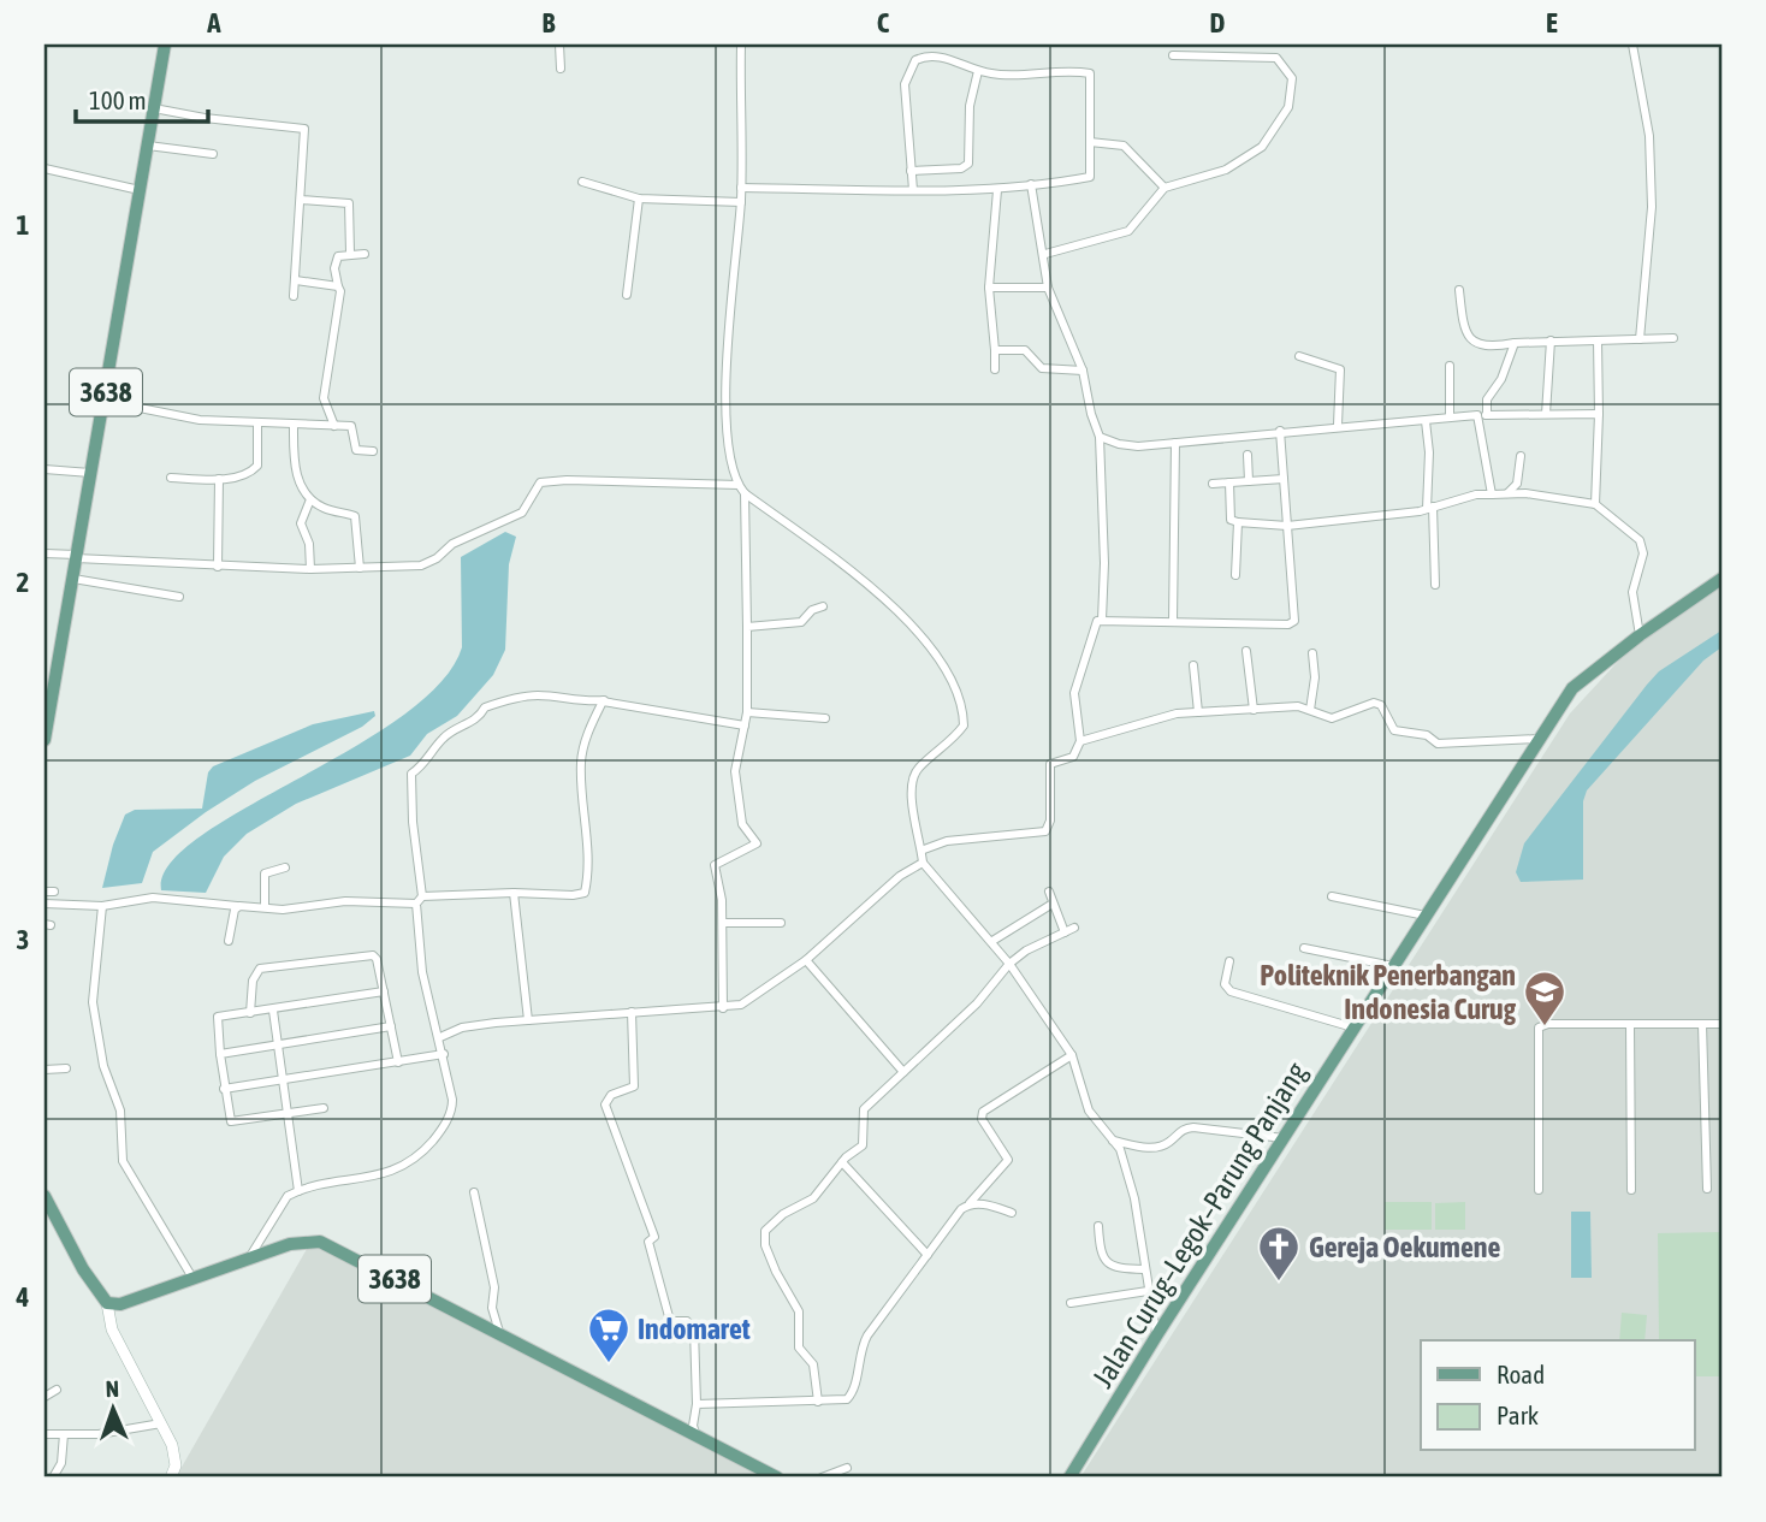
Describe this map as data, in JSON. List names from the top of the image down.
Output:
{
  "streets": {
    "main road": ["3638", "Jalan Curug–Legok–Parung Panjang"]
  },
  "places": {
    "school or university": ["Politeknik Penerbangan Indonesia Curug"],
    "church": ["Gereja Oekumene"],
    "supermarket": ["Indomaret"]
  },
  "legend": ["Road", "Park"],
  "scale_bar": "100 m",
  "north": "top",
  "grid": {
    "columns": [
      "A",
      "B",
      "C",
      "D",
      "E"
    ],
    "rows": [
      "1",
      "2",
      "3",
      "4"
    ]
  }
}
